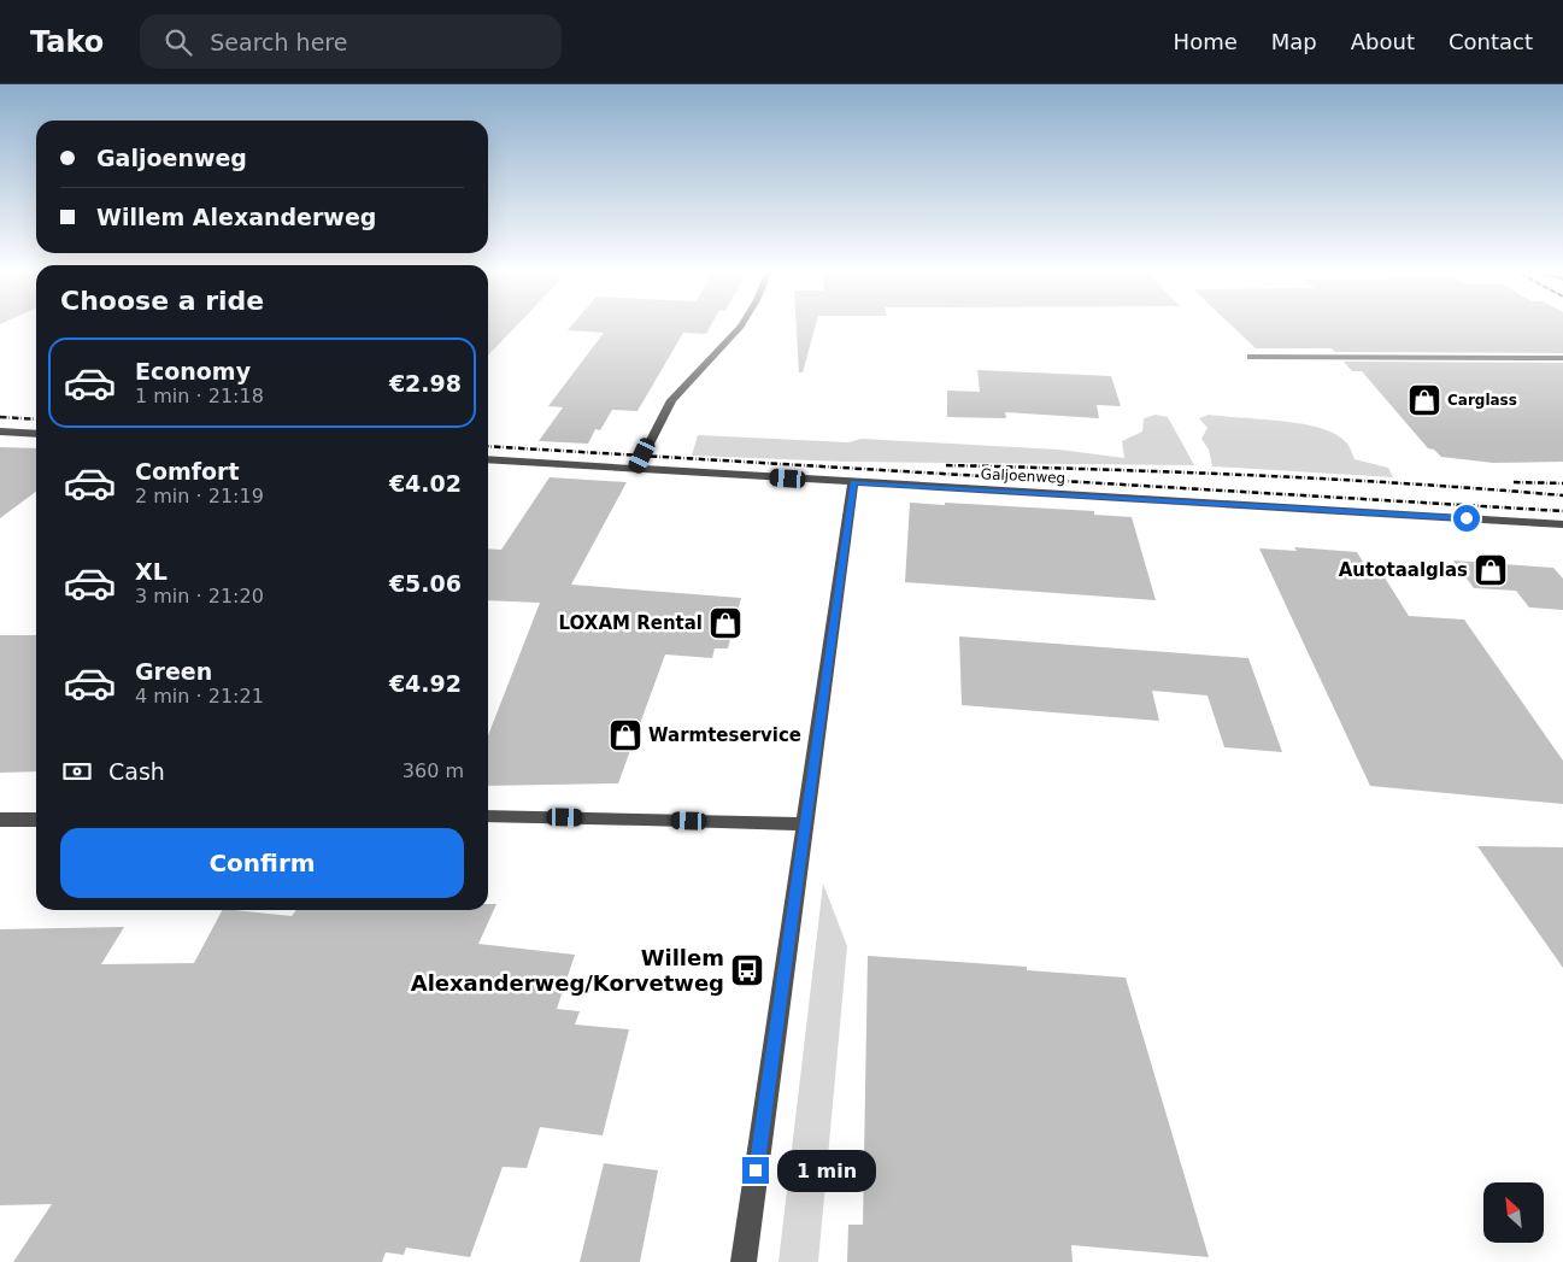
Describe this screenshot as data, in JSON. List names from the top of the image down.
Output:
{
  "streets": {
    "street": ["Galjoenweg"]
  },
  "places": {
    "shop": [
      "Carglass",
      "Autotaalglas",
      "LOXAM Rental",
      "Warmteservice"
    ],
    "bus stop": ["Willem Alexanderweg/Korvetweg"]
  },
  "north": "top left",
  "page": {
    "header": "Tako",
    "search": "Search here",
    "nav": [
      "Home",
      "Map",
      "About",
      "Contact"
    ],
    "banner": ["Galjoenweg", "Willem Alexanderweg"],
    "heading": "Choose a ride",
    "list": [
      {
        "name": "Economy",
        "note": "1 min · 21:18",
        "value": "€2.98"
      },
      {
        "name": "Comfort",
        "note": "2 min · 21:19",
        "value": "€4.02"
      },
      {
        "name": "XL",
        "note": "3 min · 21:20",
        "value": "€5.06"
      },
      {
        "name": "Green",
        "note": "4 min · 21:21",
        "value": "€4.92"
      }
    ],
    "pay": ["Cash", "360 m"],
    "buttons": "Confirm",
    "bubble": "1 min"
  }
}
